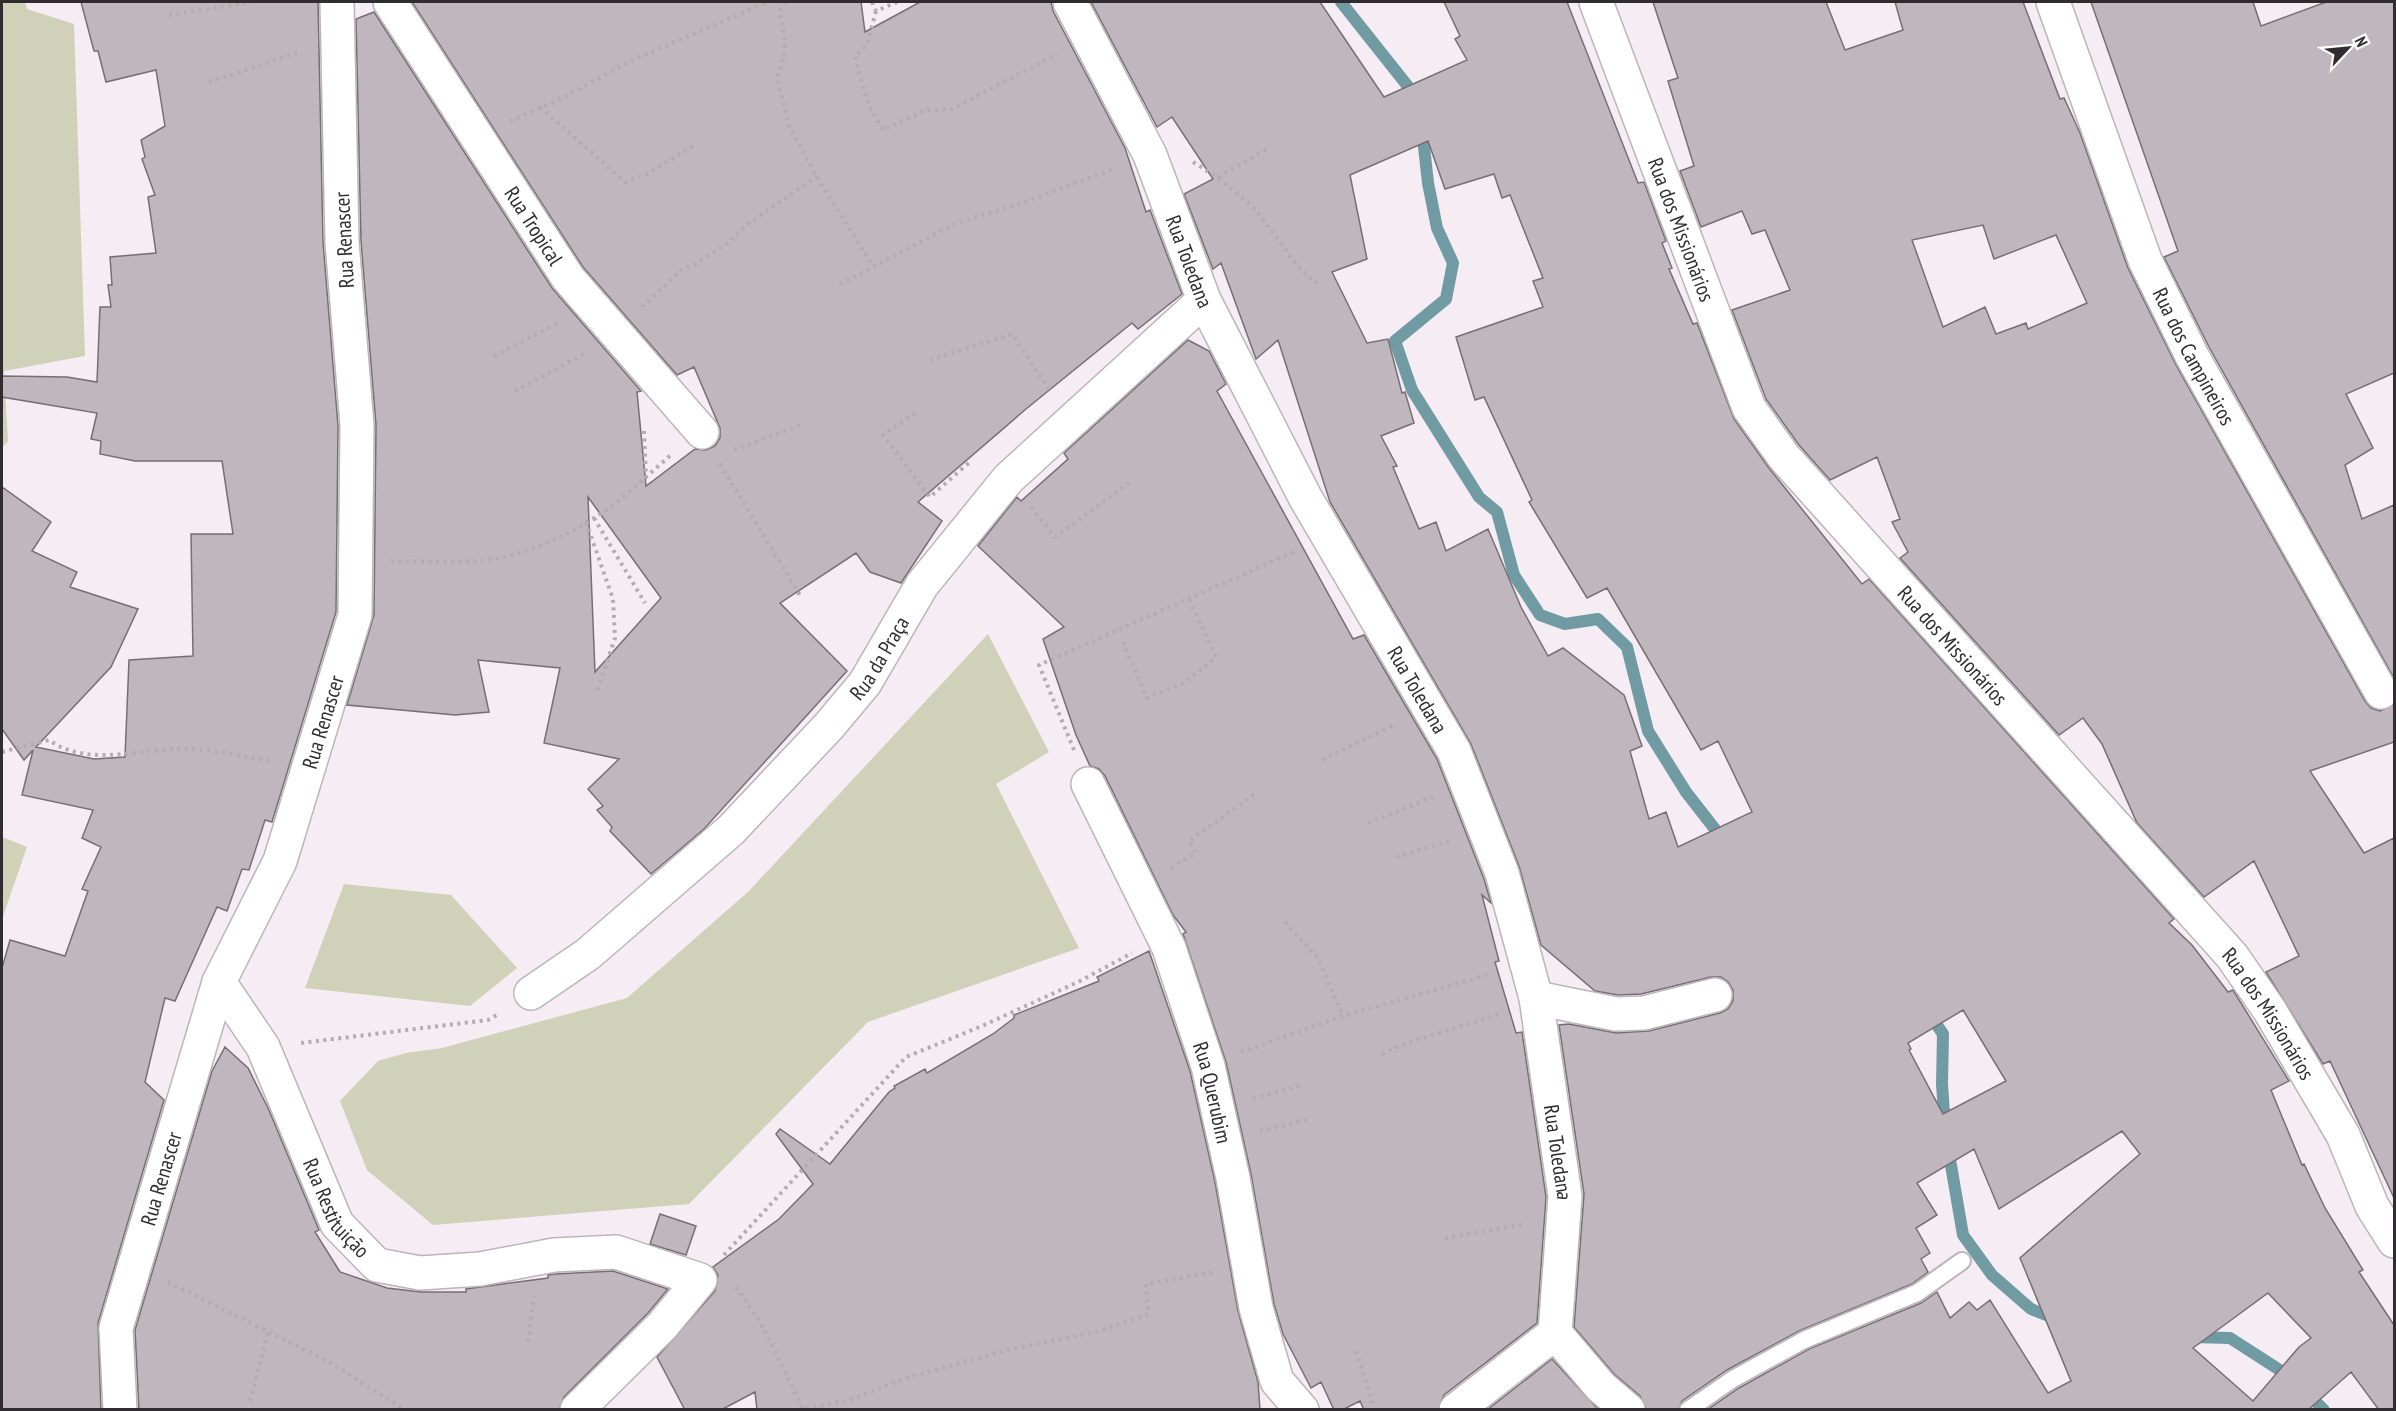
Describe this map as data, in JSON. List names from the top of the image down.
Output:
{
  "streets": {
    "street": [
      "Rua Tropical",
      "Rua dos Missionários",
      "Rua Renascer",
      "Rua Toledana",
      "Rua dos Campineiros",
      "Rua da Praça",
      "Rua Querubim",
      "Rua Restituição"
    ]
  },
  "crossings": [
    ["Rua Renascer", "Rua Restituição"],
    ["Rua Toledana", "Rua da Praça"]
  ],
  "north": "top right"
}
